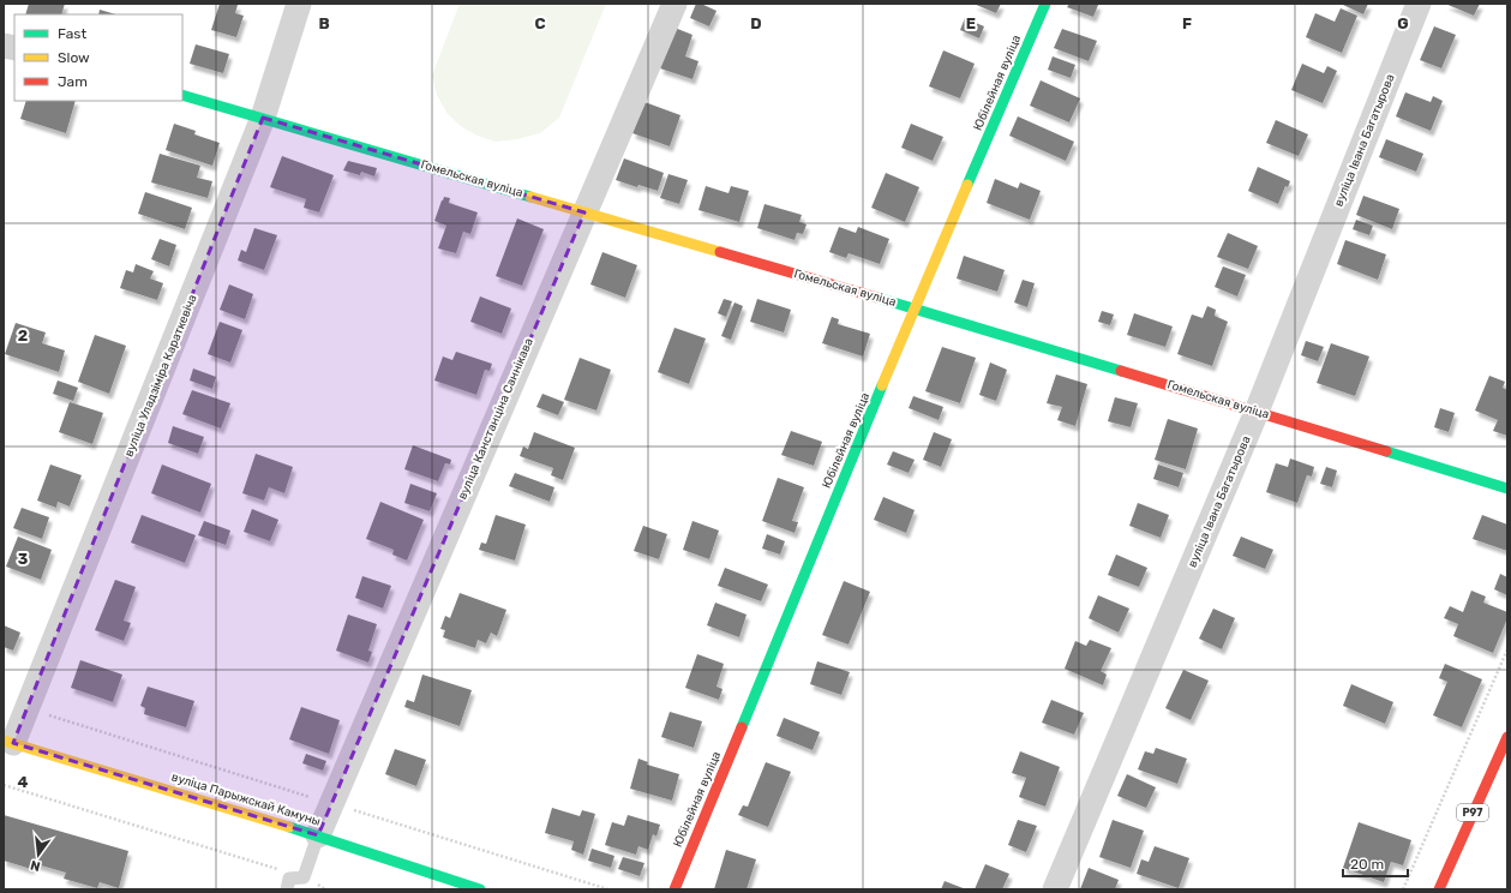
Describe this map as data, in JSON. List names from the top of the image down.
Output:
{
  "streets": {
    "street": [
      "Юбілейная вуліца",
      "вуліца Івана Багатырова",
      "Гомельская вуліца",
      "вуліца Уладзіміра Караткевіча",
      "вуліца Канстанціна Саннікава",
      "вуліца Парыжскай Камуны",
      "Р97"
    ]
  },
  "crossings": [
    ["Юбілейная вуліца", "Гомельская вуліца"],
    ["вуліца Івана Багатырова", "Гомельская вуліца"],
    ["Гомельская вуліца", "вуліца Уладзіміра Караткевіча"],
    ["Гомельская вуліца", "вуліца Канстанціна Саннікава"],
    ["вуліца Уладзіміра Караткевіча", "вуліца Парыжскай Камуны"],
    ["вуліца Канстанціна Саннікава", "вуліца Парыжскай Камуны"]
  ],
  "legend": ["Fast", "Slow", "Jam"],
  "scale_bar": "20 m",
  "north": "bottom",
  "grid": {
    "columns": [
      "B",
      "C",
      "D",
      "E",
      "F",
      "G"
    ],
    "rows": ["2", "3", "4"]
  }
}
